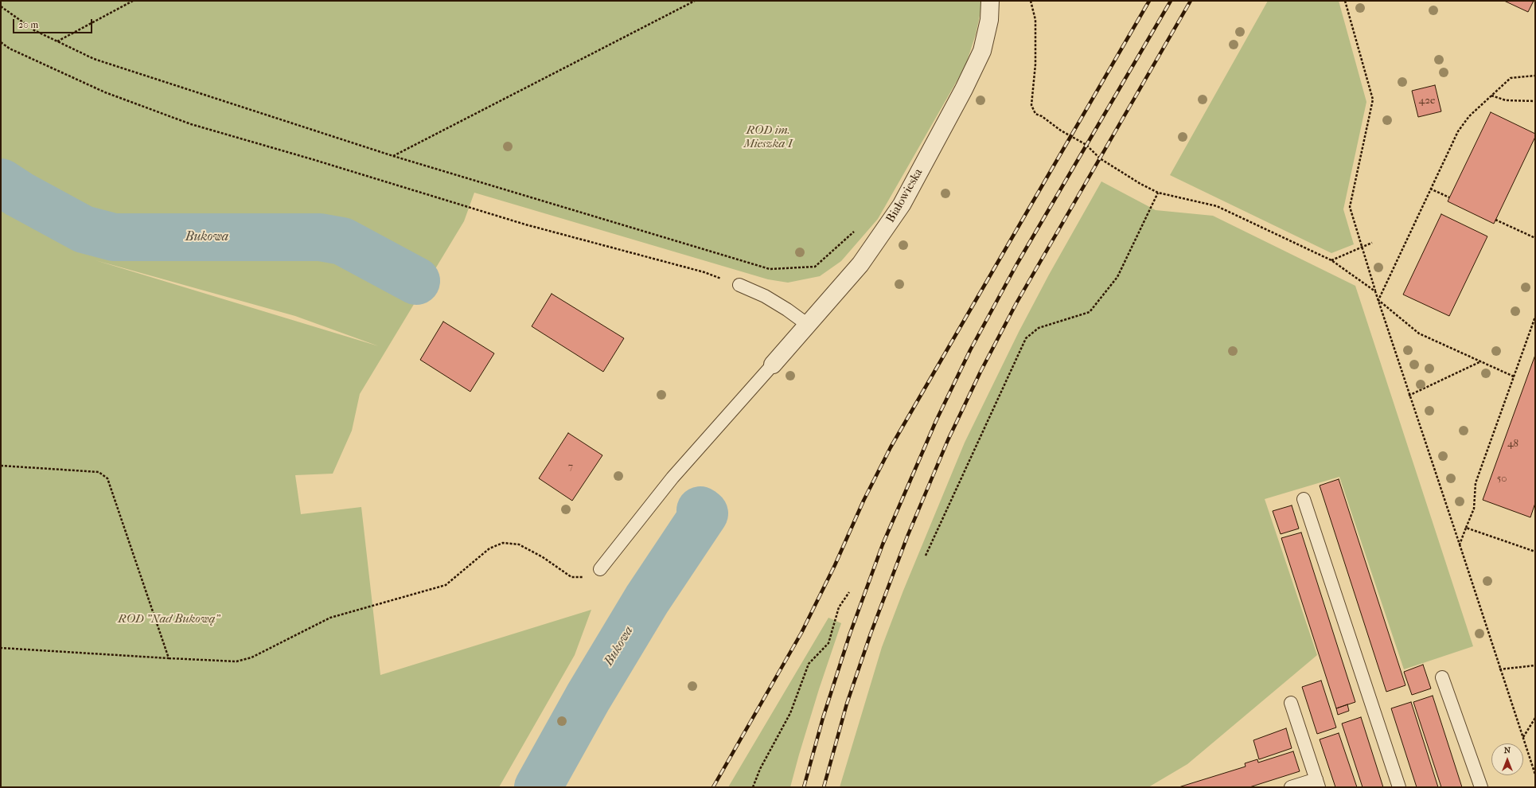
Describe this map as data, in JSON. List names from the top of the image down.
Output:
{
  "streets": {
    "street": ["Białowieska"]
  },
  "water": ["Bukowa"],
  "parks": ["ROD im. Mieszka I", "ROD \"Nad Bukową\""],
  "house_numbers": [
    "42e",
    "48",
    "7",
    "50"
  ],
  "scale_bar": "20 m",
  "north": "top"
}
